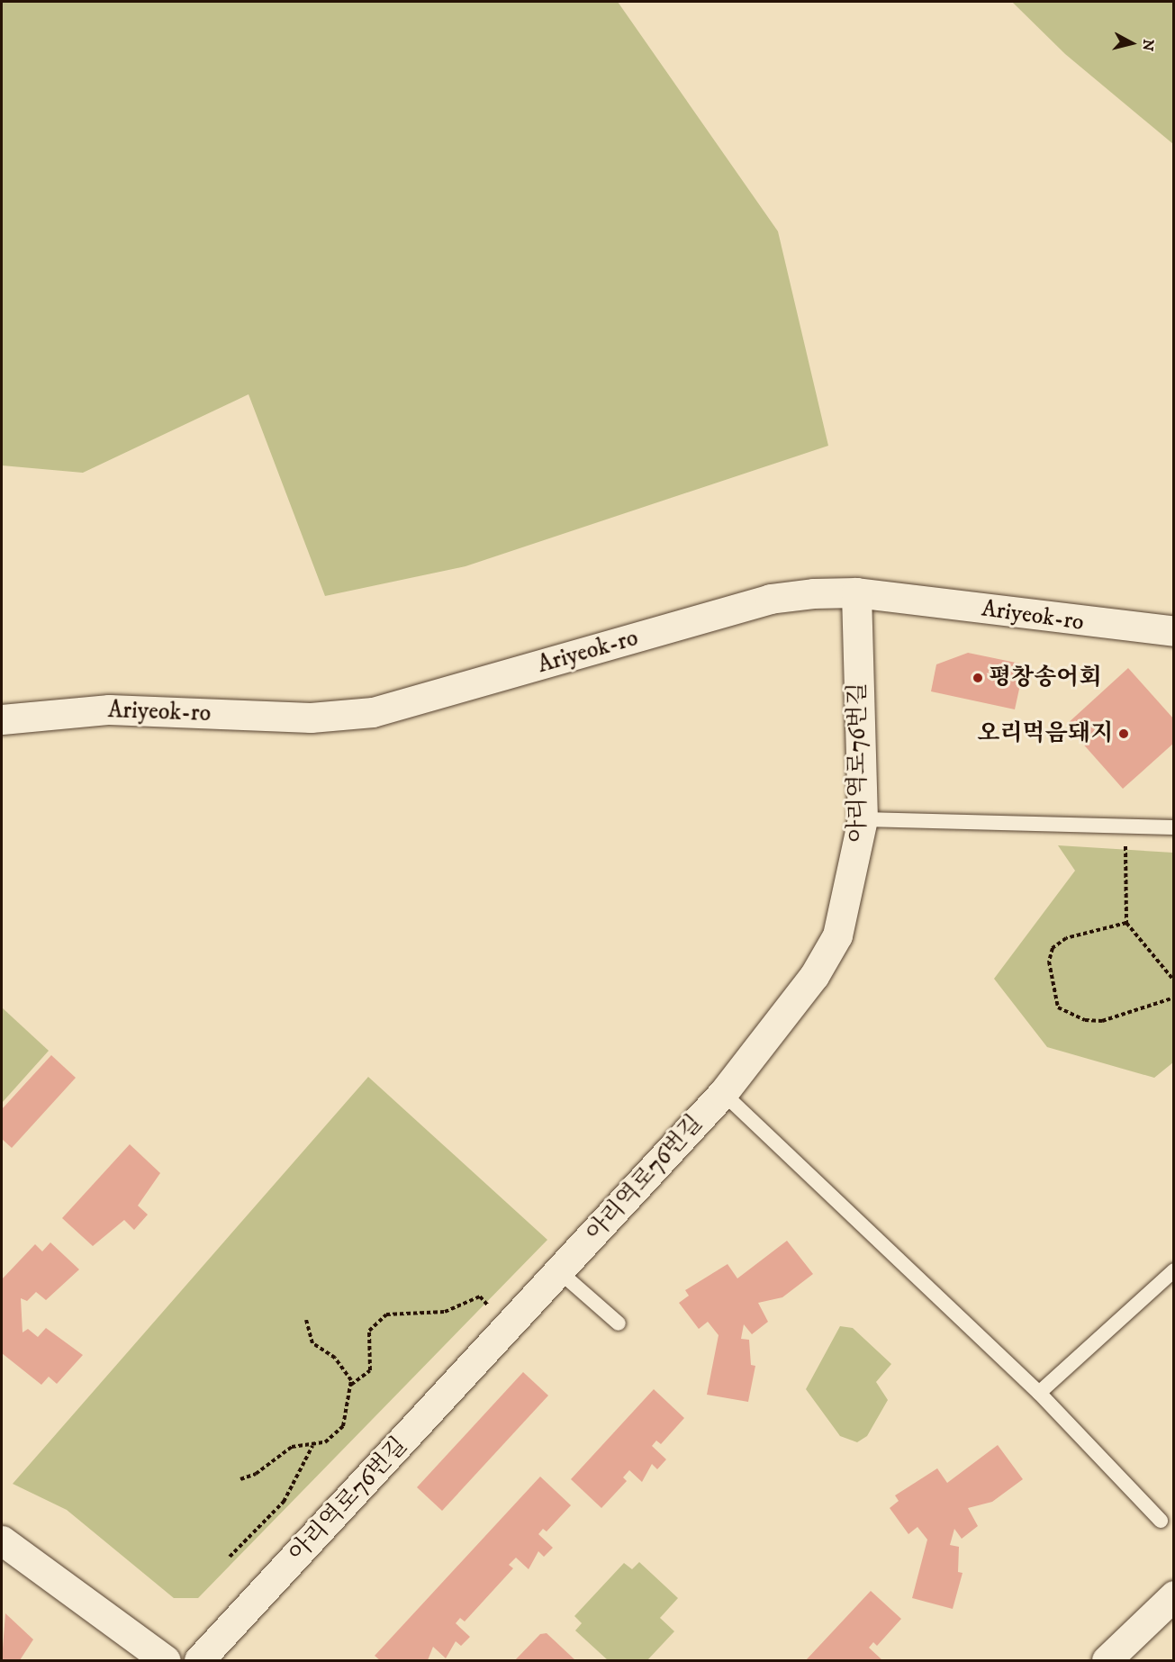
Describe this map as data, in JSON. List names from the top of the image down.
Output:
{
  "streets": {
    "street": ["Ariyeok-ro", "아리역로76번길"]
  },
  "crossings": [
    ["Ariyeok-ro", "아리역로76번길"]
  ],
  "places": ["평창송어회", "오리먹음돼지"],
  "north": "right"
}
